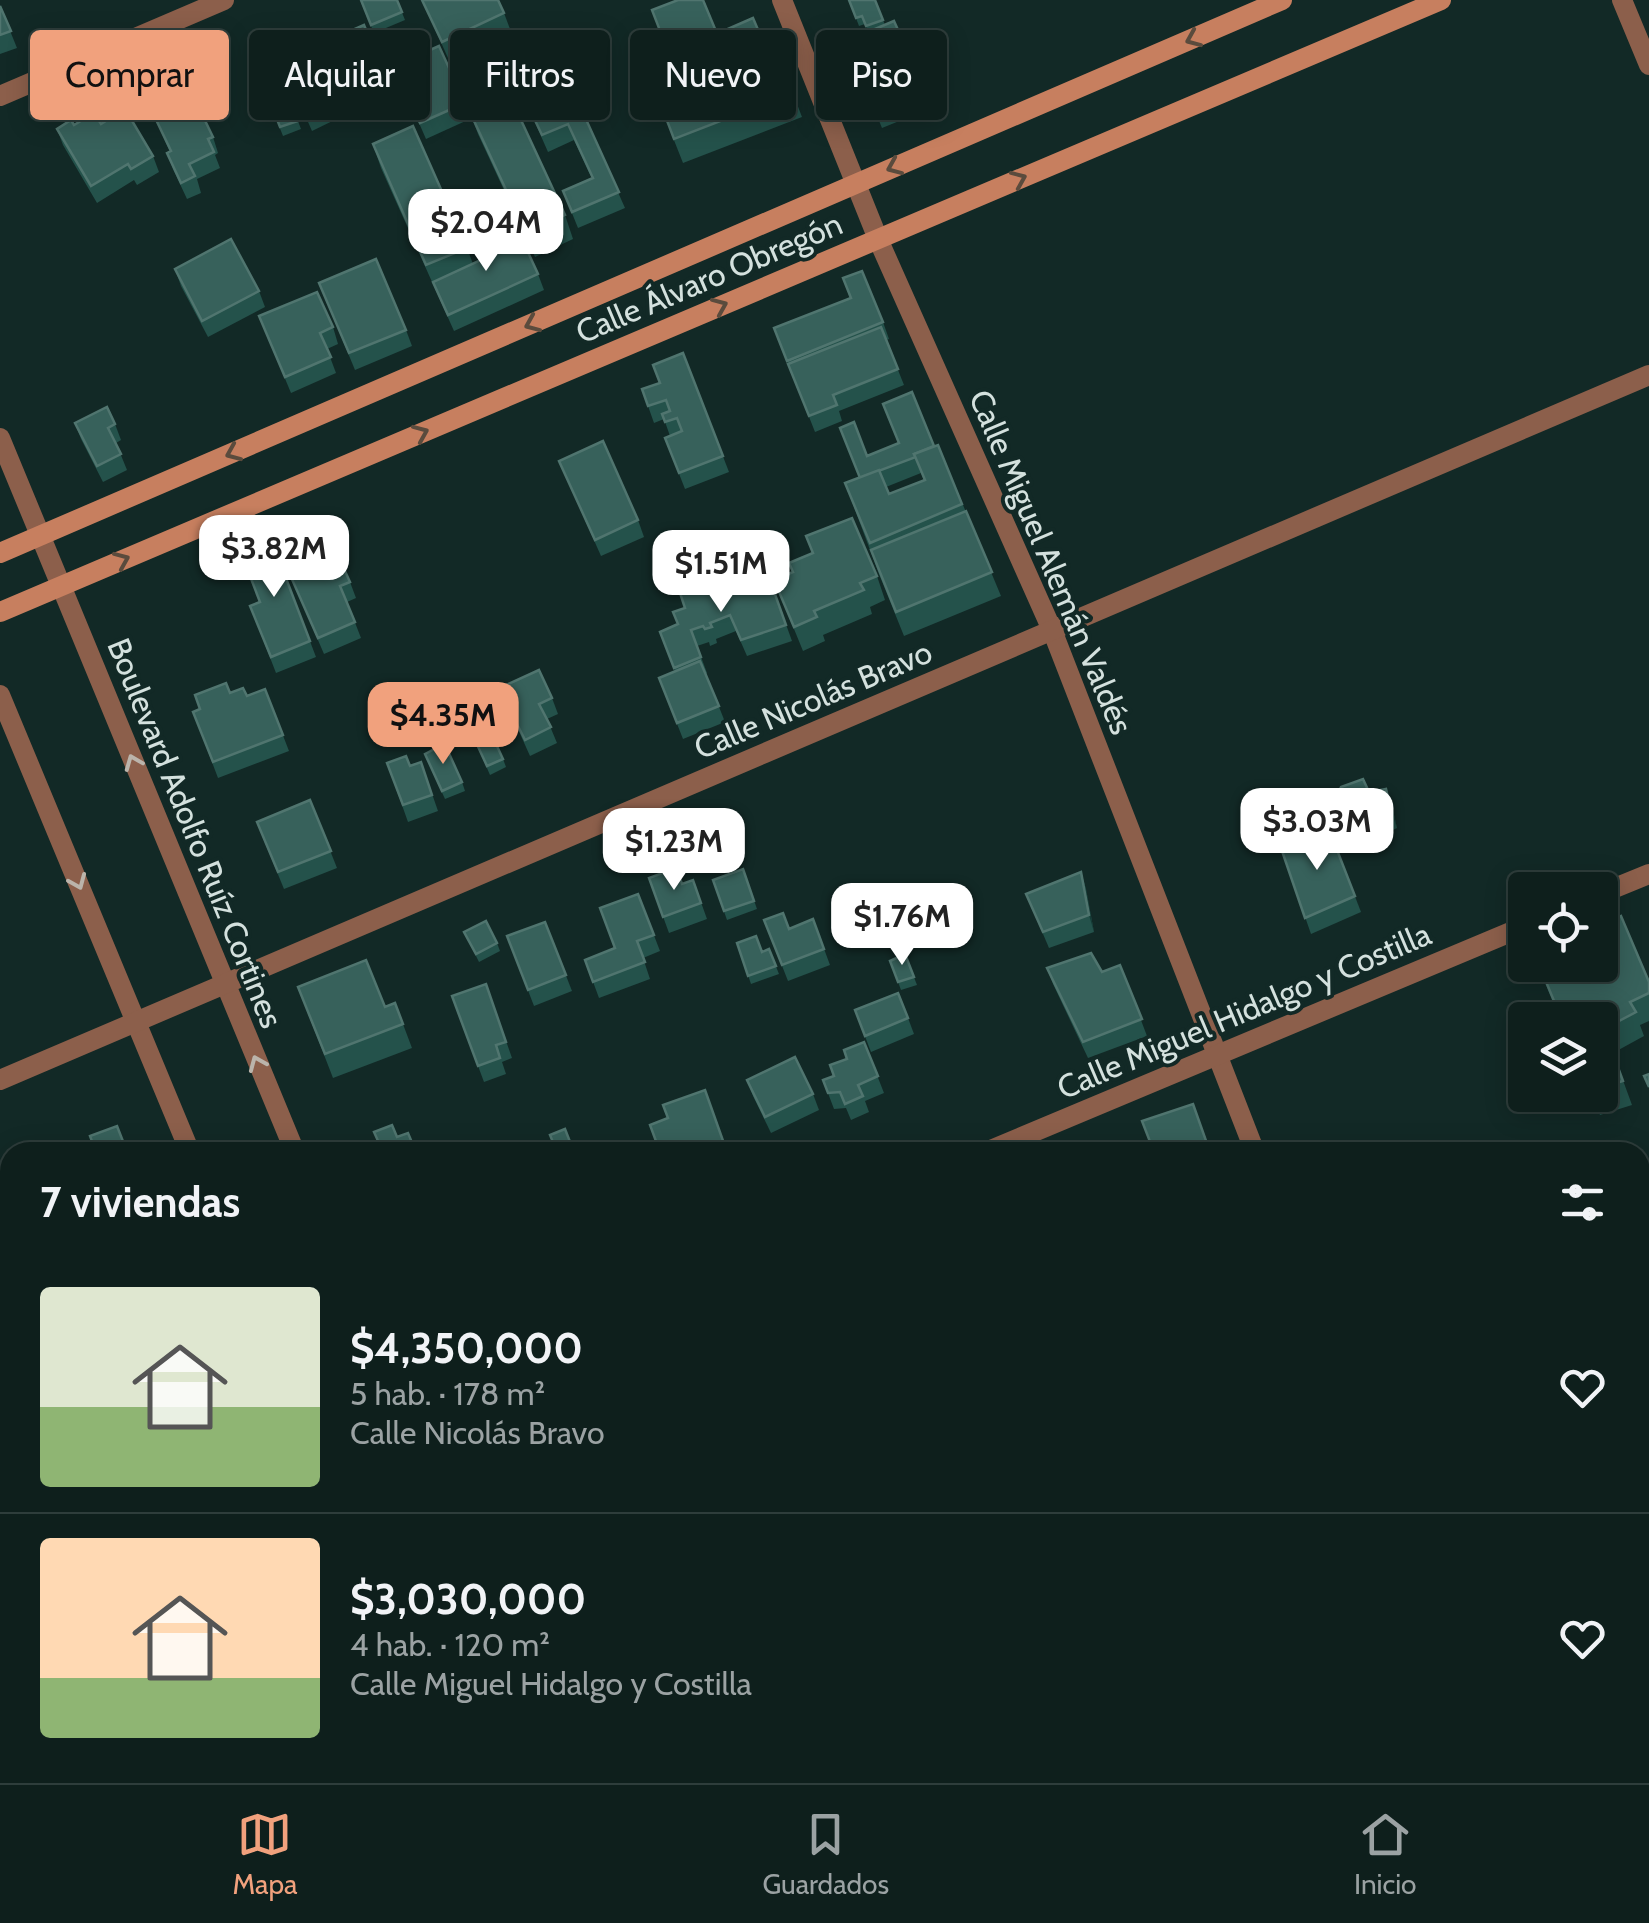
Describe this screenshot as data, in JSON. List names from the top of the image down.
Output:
{
  "streets": {
    "street": [
      "Calle Álvaro Obregón",
      "Calle Miguel Alemán Valdés",
      "Calle Nicolás Bravo",
      "Boulevard Adolfo Ruíz Cortines",
      "Calle Miguel Hidalgo y Costilla"
    ]
  },
  "crossings": [
    ["Calle Álvaro Obregón", "Calle Miguel Alemán Valdés"],
    ["Calle Álvaro Obregón", "Boulevard Adolfo Ruíz Cortines"],
    ["Calle Miguel Alemán Valdés", "Calle Nicolás Bravo"],
    ["Calle Miguel Alemán Valdés", "Calle Miguel Hidalgo y Costilla"],
    ["Calle Nicolás Bravo", "Boulevard Adolfo Ruíz Cortines"]
  ],
  "page": {
    "chip": [
      "Comprar",
      "Alquilar",
      "Filtros",
      "Nuevo",
      "Piso"
    ],
    "price": [
      "$2.04M",
      "$3.82M",
      "$1.51M",
      "$4.35M",
      "$3.03M",
      "$1.23M",
      "$1.76M"
    ],
    "heading": "7 viviendas",
    "list": [
      {
        "name": "$4,350,000",
        "note": "5 hab. · 178 m² · Calle Nicolás Bravo"
      },
      {
        "name": "$3,030,000",
        "note": "4 hab. · 120 m² · Calle Miguel Hidalgo y Costilla"
      }
    ],
    "tabs": ["Mapa", "Guardados", "Inicio"]
  }
}
